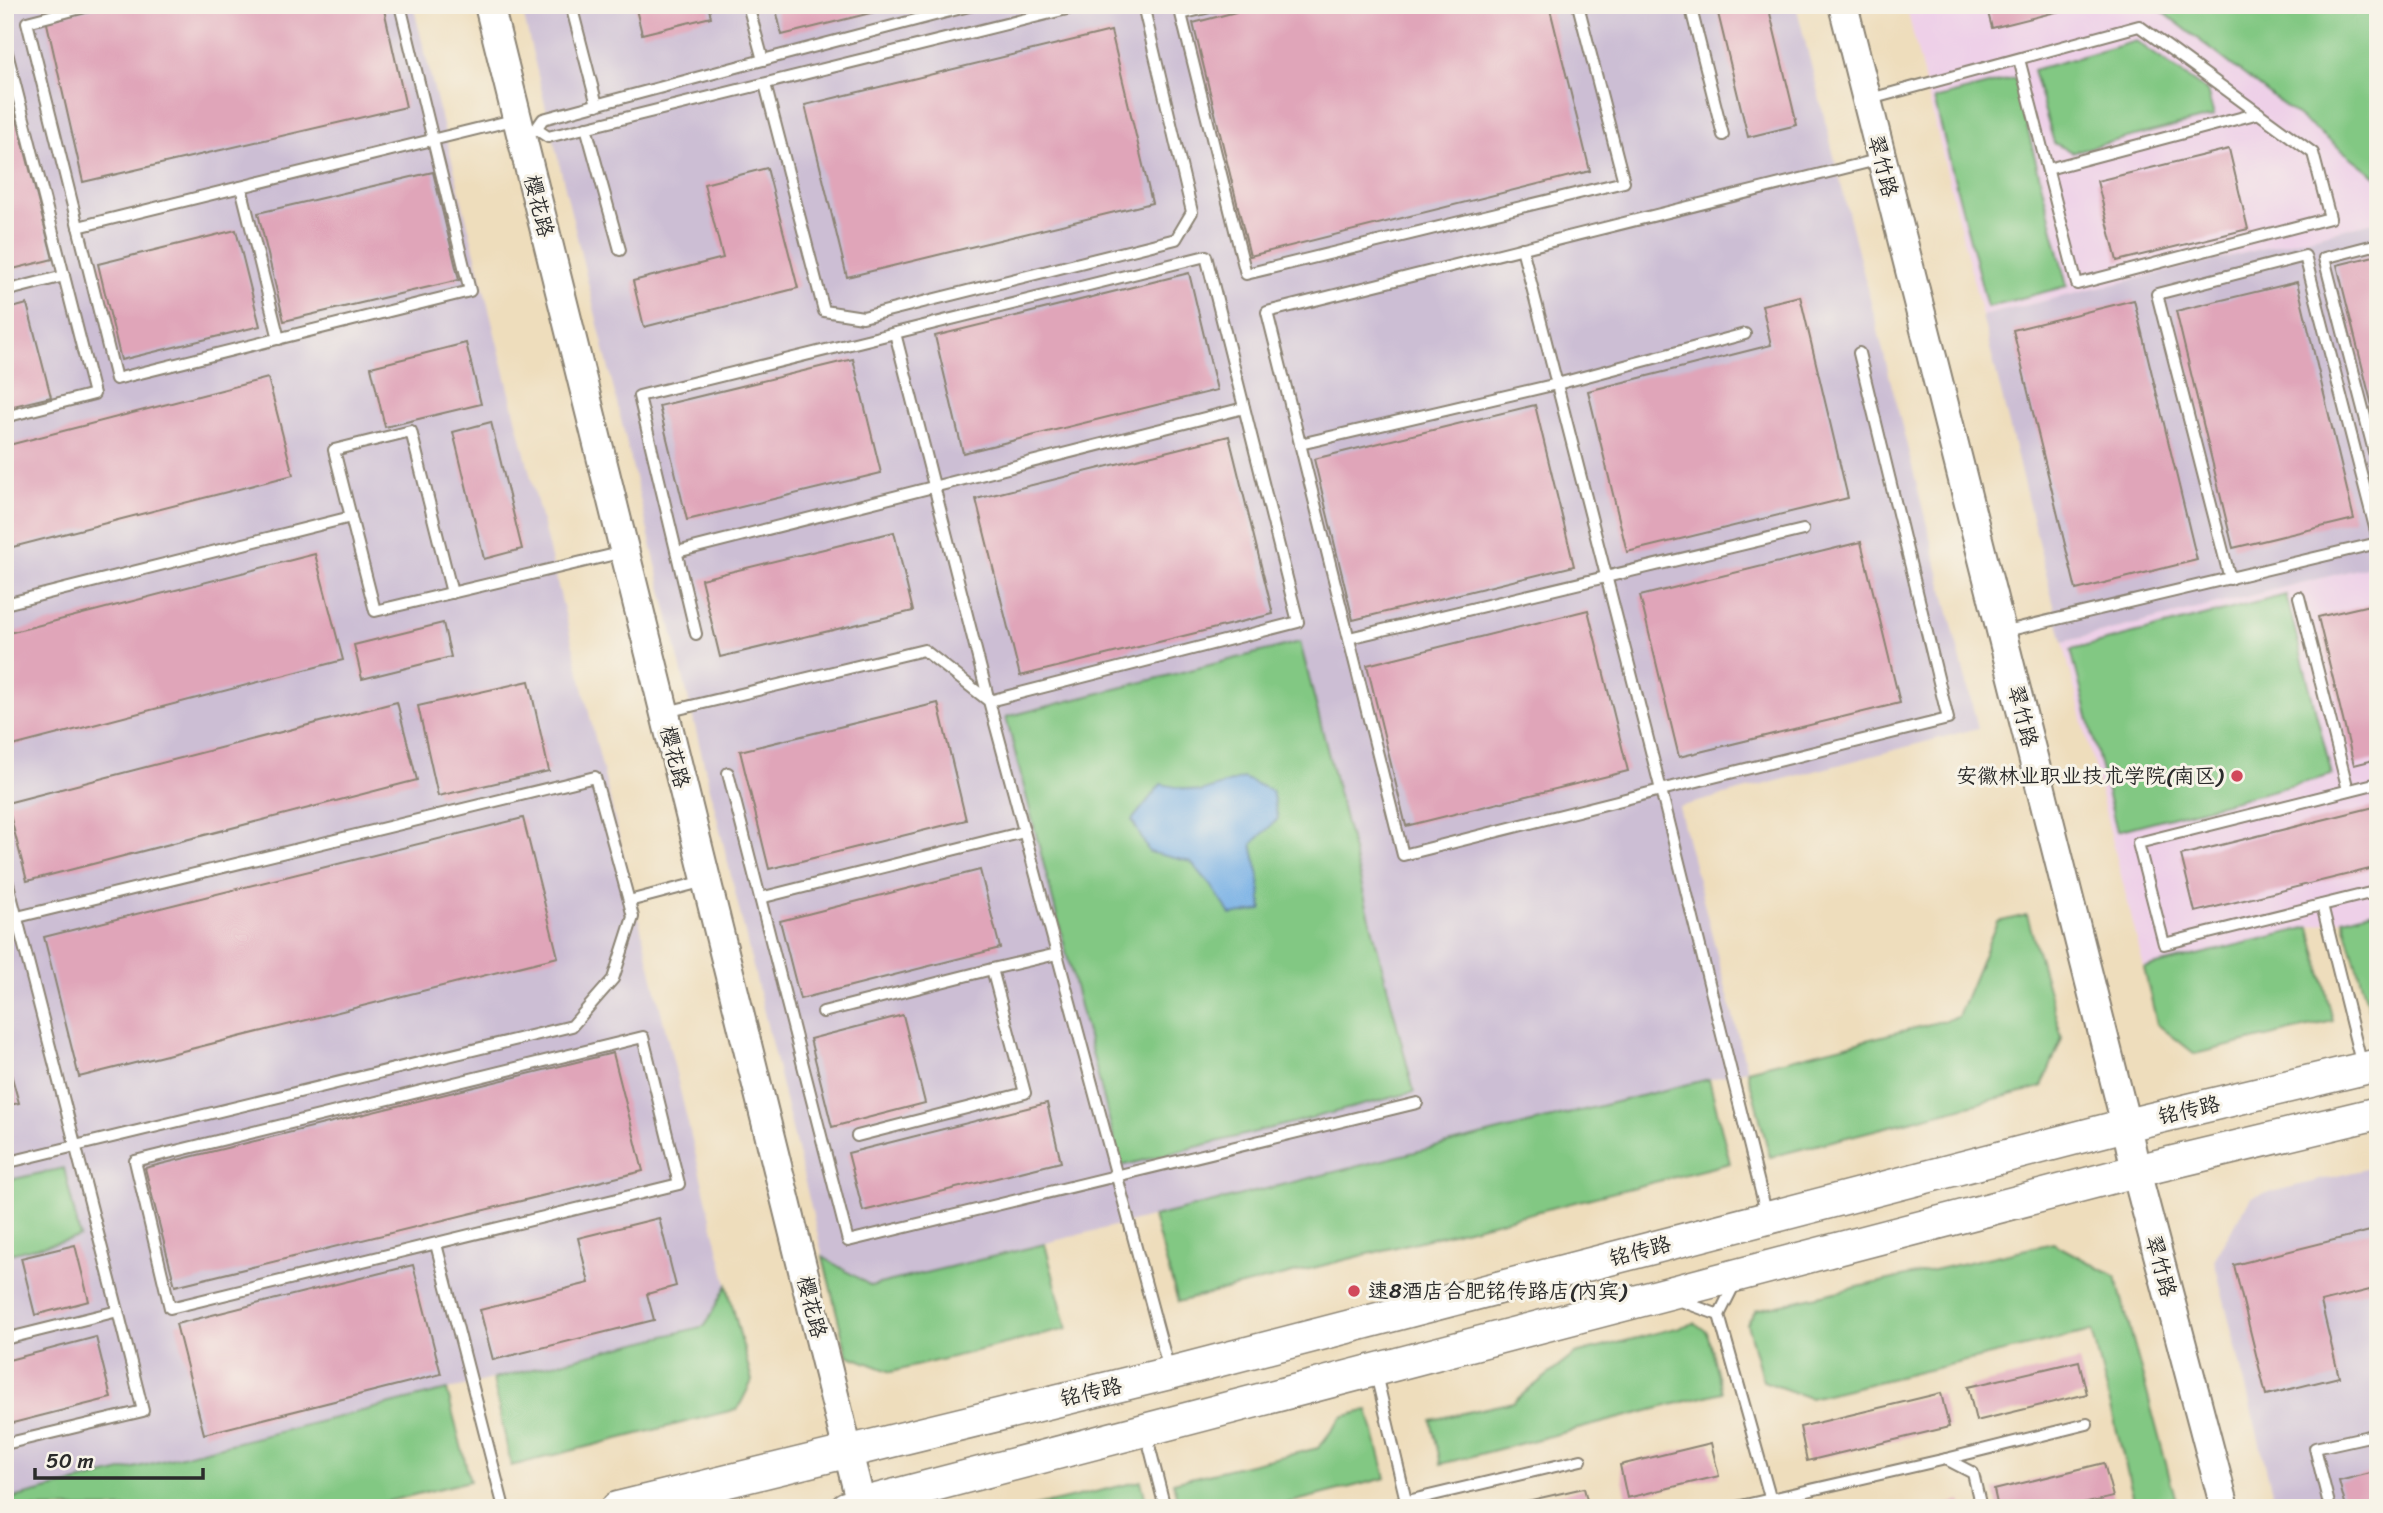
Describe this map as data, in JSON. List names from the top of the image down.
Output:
{
  "streets": {
    "main road": ["铭传路"],
    "street": ["翠竹路", "樱花路"]
  },
  "crossings": [
    ["翠竹路", "铭传路"],
    ["樱花路", "铭传路"]
  ],
  "places": ["安徽林业职业技术学院(南区)", "速8酒店合肥铭传路店(内宾)"],
  "scale_bar": "50 m"
}
